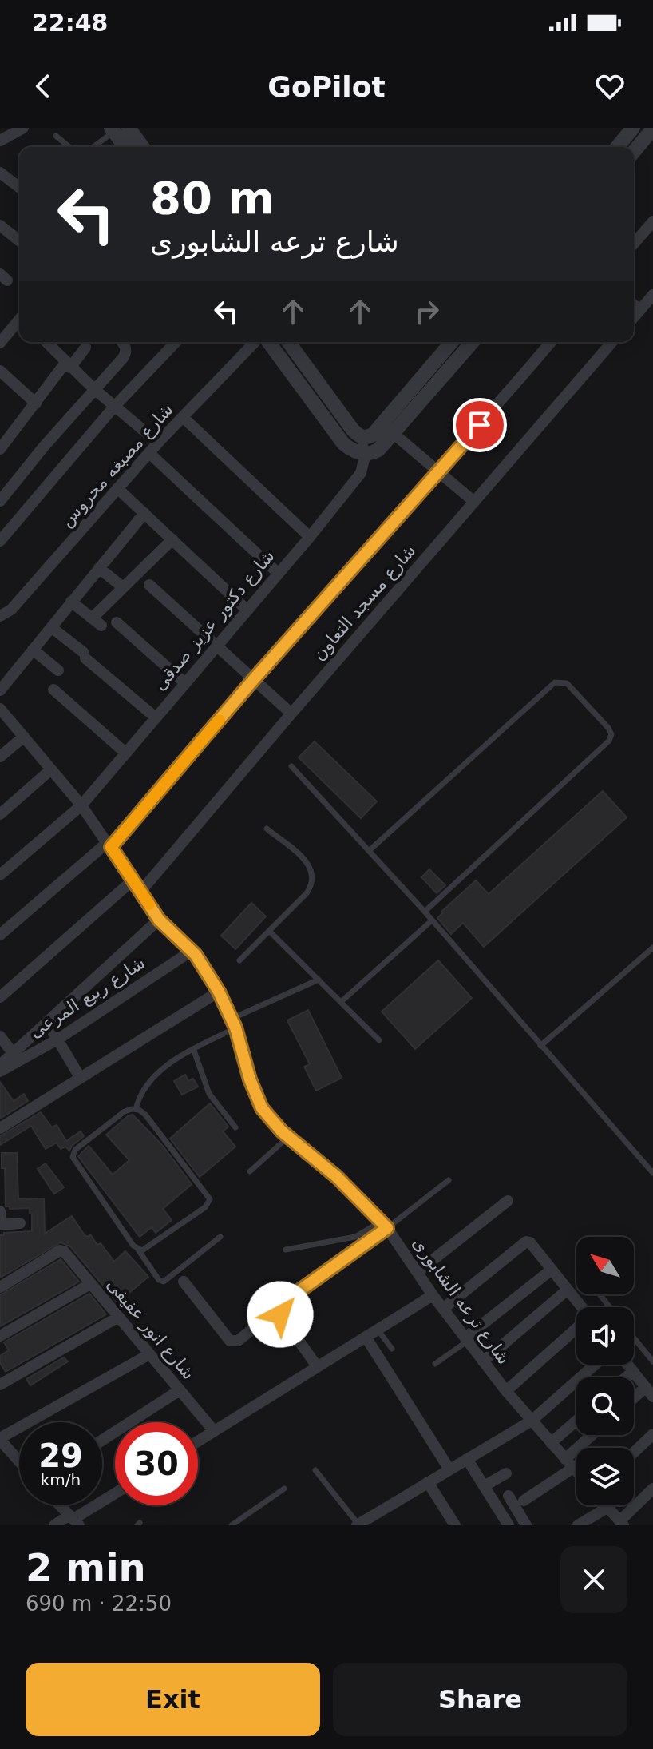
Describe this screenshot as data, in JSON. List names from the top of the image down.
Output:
{
  "streets": {
    "street": [
      "شارع مصبغه محروس",
      "شارع مسجد التعاون",
      "شارع دكتور عزيز صدقى",
      "شارع ربيع المرعى",
      "شارع ترعه الشابورى",
      "شارع انور عفيفى"
    ]
  },
  "crossings": [
    ["شارع مسجد التعاون", "شارع ترعه الشابورى"],
    ["شارع دكتور عزيز صدقى", "شارع ترعه الشابورى"],
    ["شارع ربيع المرعى", "شارع ترعه الشابورى"]
  ],
  "north": "top left",
  "page": {
    "status": "22:48",
    "header": "GoPilot",
    "turn": ["80 m", "شارع ترعه الشابورى"],
    "speed": "29 km/h",
    "limit": "30",
    "heading": ["2 min", "690 m · 22:50"],
    "buttons": ["Exit", "Share"]
  }
}
